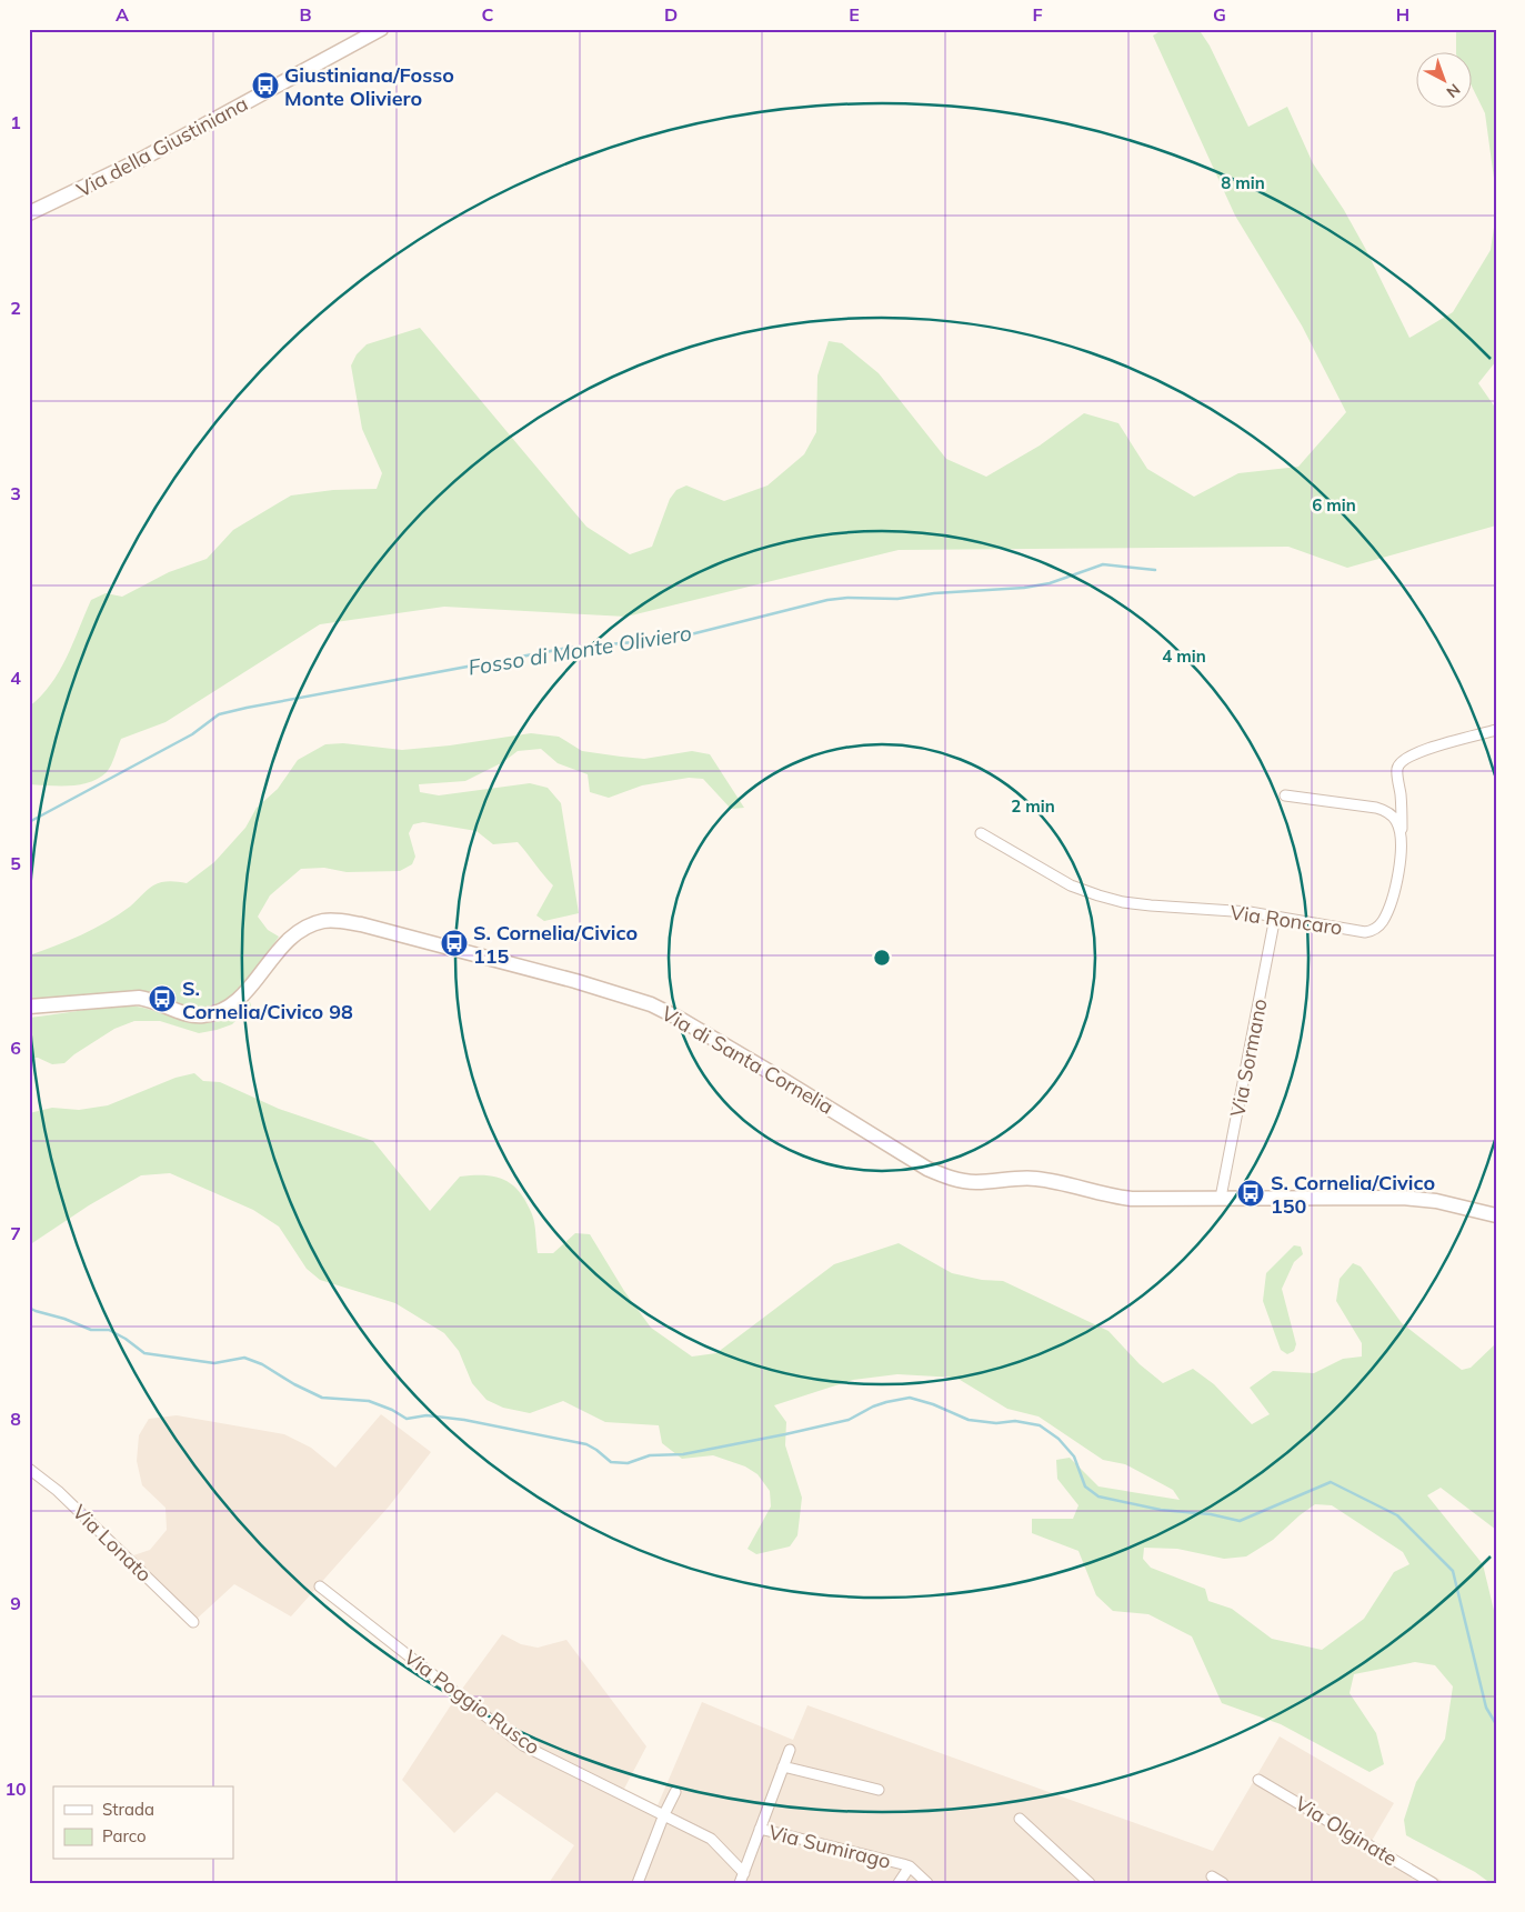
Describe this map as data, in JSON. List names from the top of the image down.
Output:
{
  "streets": {
    "street": [
      "Via della Giustiniana",
      "Via Roncaro",
      "Via Sormano",
      "Via di Santa Cornelia",
      "Via Lonato",
      "Via Poggio Rusco",
      "Via Olginate",
      "Via Sumirago"
    ]
  },
  "crossings": [
    ["Via Roncaro", "Via Sormano"],
    ["Via Sormano", "Via di Santa Cornelia"]
  ],
  "water": ["Fosso di Monte Oliviero"],
  "places": {
    "bus stop": [
      "Giustiniana/Fosso Monte Oliviero",
      "S. Cornelia/Civico 115",
      "S. Cornelia/Civico 98",
      "S. Cornelia/Civico 150"
    ]
  },
  "legend": ["Strada", "Parco"],
  "north": "bottom right",
  "grid": {
    "columns": [
      "A",
      "B",
      "C",
      "D",
      "E",
      "F",
      "G",
      "H"
    ],
    "rows": [
      "1",
      "2",
      "3",
      "4",
      "5",
      "6",
      "7",
      "8",
      "9",
      "10"
    ]
  },
  "rings": [
    "8 min",
    "6 min",
    "4 min",
    "2 min"
  ]
}
